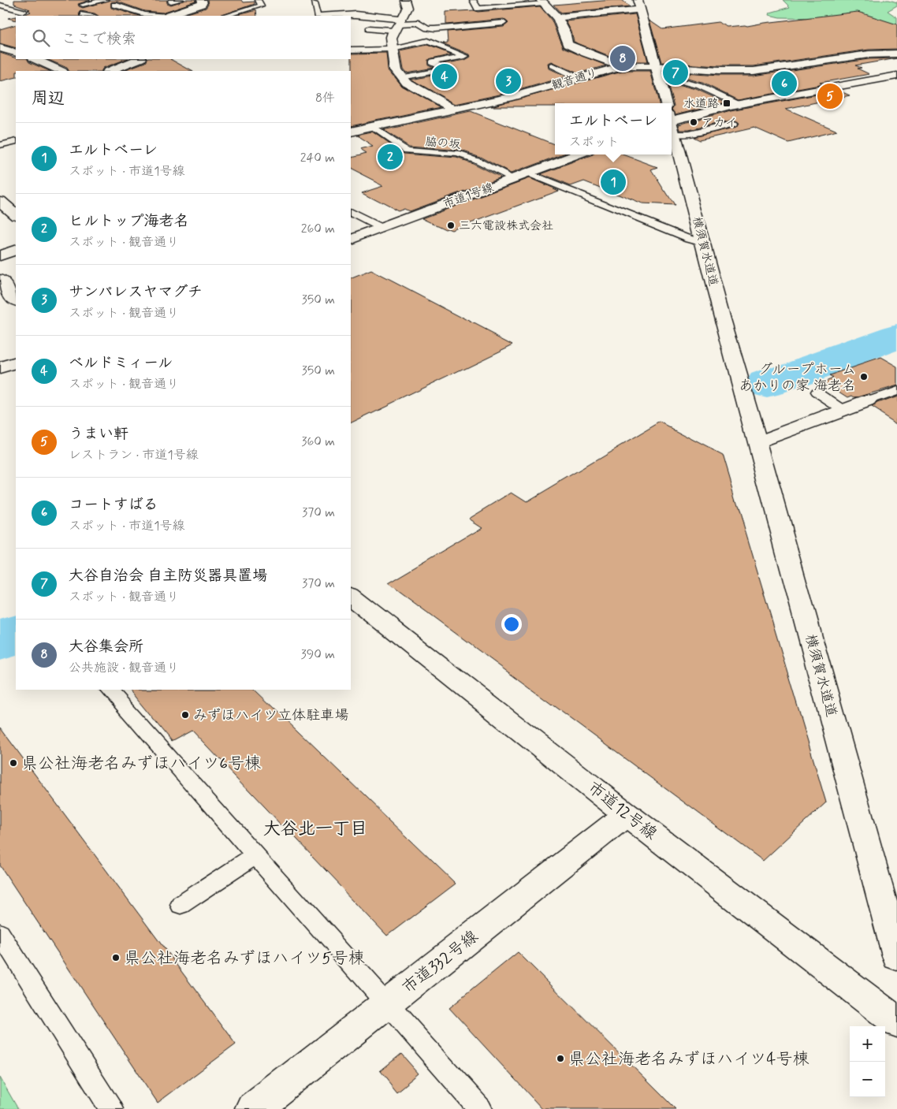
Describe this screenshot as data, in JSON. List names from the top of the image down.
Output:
{
  "streets": {
    "street": [
      "観音通り",
      "市道1号線",
      "横須賀水道道",
      "市道12号線",
      "市道332号線"
    ],
    "lane": ["脇の坂"]
  },
  "crossings": [
    ["観音通り", "脇の坂"],
    ["脇の坂", "市道1号線"],
    ["市道12号線", "市道332号線"]
  ],
  "districts": ["大谷北一丁目"],
  "places": {
    "transit": ["水道路"],
    "other": [
      "アカイ",
      "三六電設株式会社",
      "グループホーム あかりの家 海老名",
      "みずほハイツ立体駐車場",
      "県公社海老名みずほハイツ6号棟",
      "県公社海老名みずほハイツ5号棟",
      "県公社海老名みずほハイツ4号棟"
    ]
  },
  "page": {
    "search": "ここで検索",
    "pins": [
      "8",
      "7",
      "4",
      "3",
      "6",
      "5",
      "2",
      "1"
    ],
    "heading": ["周辺", "8件"],
    "popup": ["エルトベーレ", "スポット"],
    "list": [
      {
        "mark": "1",
        "name": "エルトベーレ",
        "note": "スポット · 市道1号線",
        "value": "240 m"
      },
      {
        "mark": "2",
        "name": "ヒルトップ海老名",
        "note": "スポット · 観音通り",
        "value": "260 m"
      },
      {
        "mark": "3",
        "name": "サンパレスヤマグチ",
        "note": "スポット · 観音通り",
        "value": "350 m"
      },
      {
        "mark": "4",
        "name": "ベルドミィール",
        "note": "スポット · 観音通り",
        "value": "350 m"
      },
      {
        "mark": "5",
        "name": "うまい軒",
        "note": "レストラン · 市道1号線",
        "value": "360 m"
      },
      {
        "mark": "6",
        "name": "コートすばる",
        "note": "スポット · 市道1号線",
        "value": "370 m"
      },
      {
        "mark": "7",
        "name": "大谷自治会 自主防災器具置場",
        "note": "スポット · 観音通り",
        "value": "370 m"
      },
      {
        "mark": "8",
        "name": "大谷集会所",
        "note": "公共施設 · 観音通り",
        "value": "390 m"
      }
    ],
    "map_buttons": ["+", "−"]
  }
}
